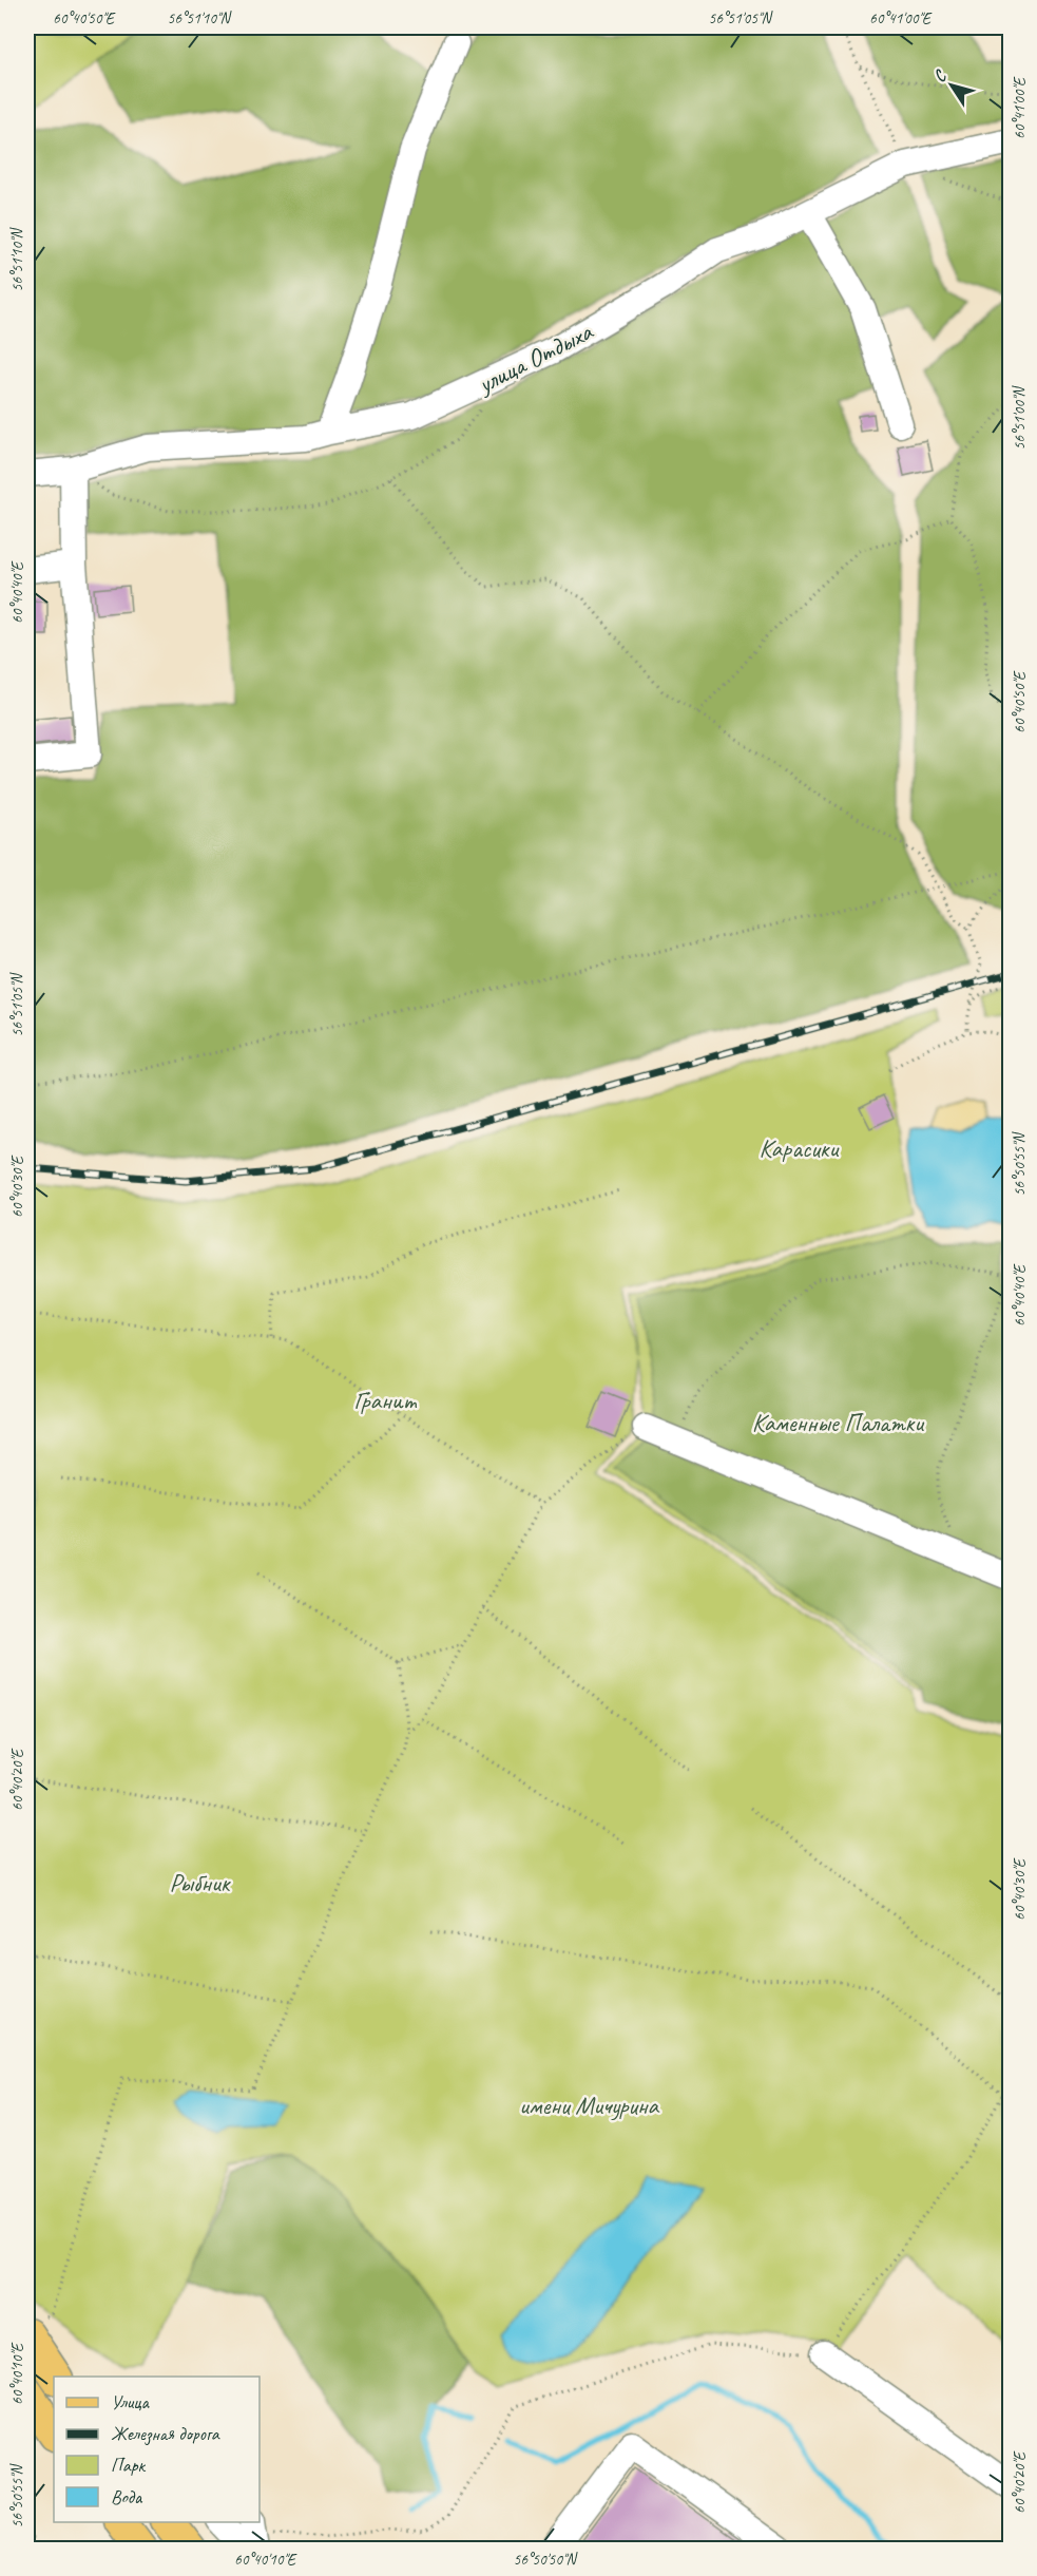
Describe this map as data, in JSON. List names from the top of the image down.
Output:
{
  "streets": {
    "street": ["улица Отдыха"]
  },
  "parks": [
    "Карасики",
    "Гранит",
    "Каменные Палатки",
    "Рыбник",
    "имени Мичурина"
  ],
  "legend": [
    "Улица",
    "Железная дорога",
    "Парк",
    "Вода"
  ],
  "north": "top left",
  "coordinates": [
    "60°40'50\"E",
    "56°51'10\"N",
    "56°51'05\"N",
    "60°41'00\"E",
    "56°51'00\"N",
    "60°40'40\"E",
    "56°50'55\"N",
    "60°40'30\"E",
    "60°40'20\"E",
    "60°40'10\"E",
    "56°50'50\"N"
  ]
}
